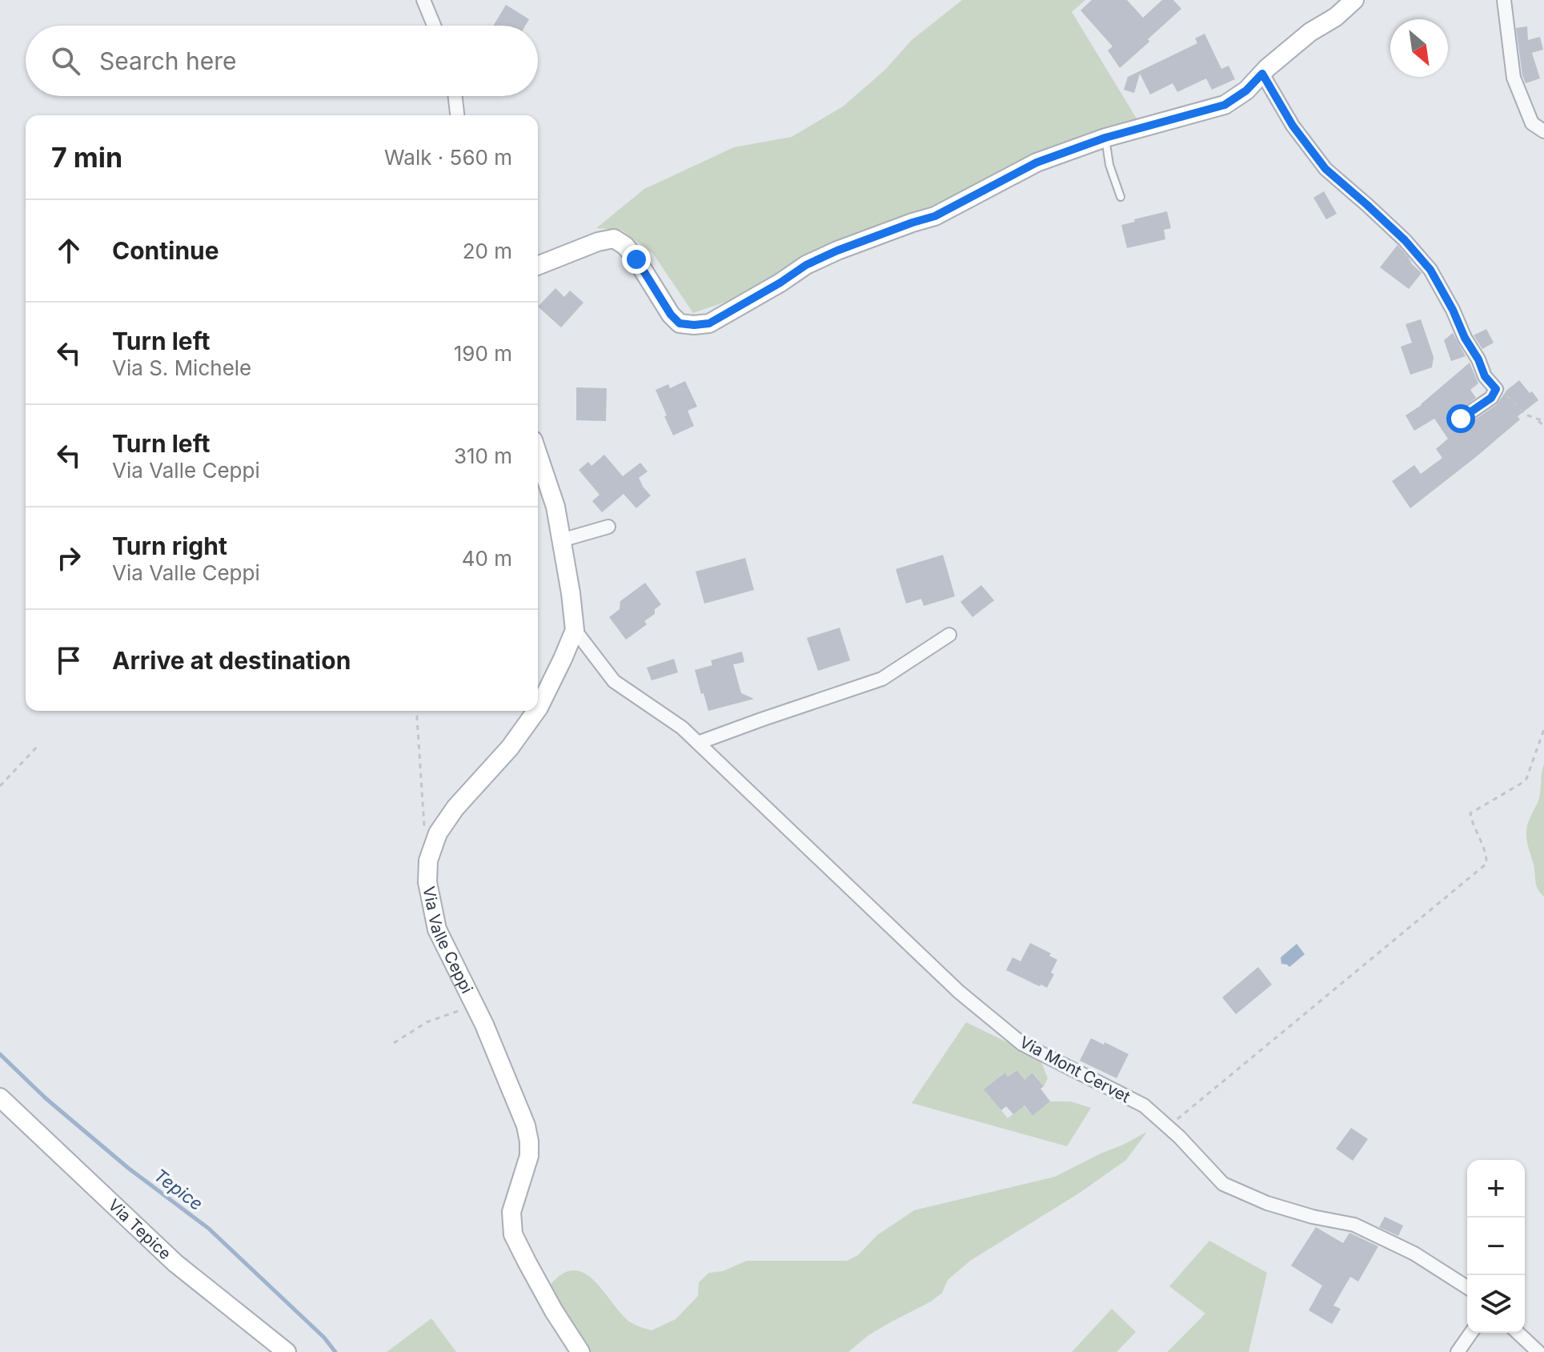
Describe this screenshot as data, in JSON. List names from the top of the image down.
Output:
{
  "streets": {
    "street": ["Via Valle Ceppi", "Via Mont Cervet", "Via Tepice"]
  },
  "crossings": [
    ["Via Valle Ceppi", "Via Mont Cervet"]
  ],
  "water": ["Tepice"],
  "north": "bottom right",
  "page": {
    "search": "Search here",
    "heading": ["7 min", "Walk · 560 m"],
    "list": [
      ["Continue", "20 m"],
      ["Turn left", "Via S. Michele", "190 m"],
      ["Turn left", "Via Valle Ceppi", "310 m"],
      ["Turn right", "Via Valle Ceppi", "40 m"],
      "Arrive at destination"
    ],
    "map_buttons": ["+", "−"]
  }
}
